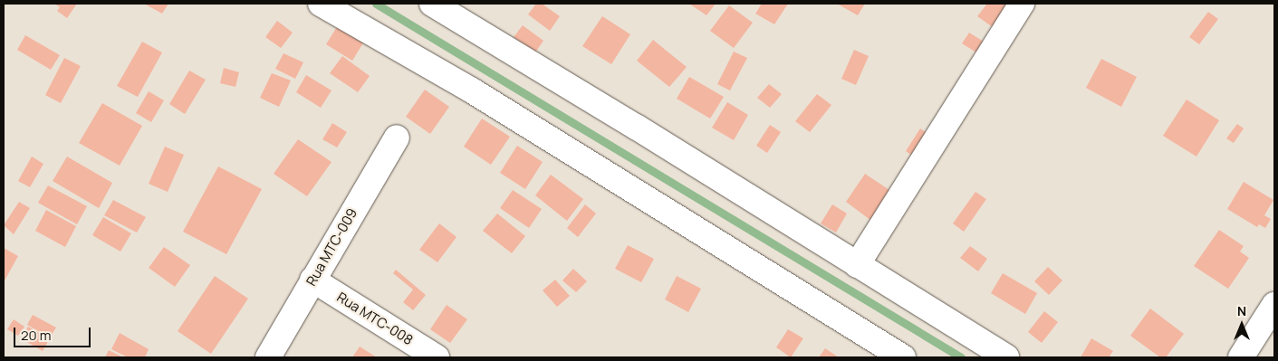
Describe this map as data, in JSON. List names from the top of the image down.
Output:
{
  "streets": {
    "street": ["Rua MTC-009", "Rua MTC-008"]
  },
  "crossings": [
    ["Rua MTC-009", "Rua MTC-008"]
  ],
  "scale_bar": "20 m",
  "north": "top"
}
